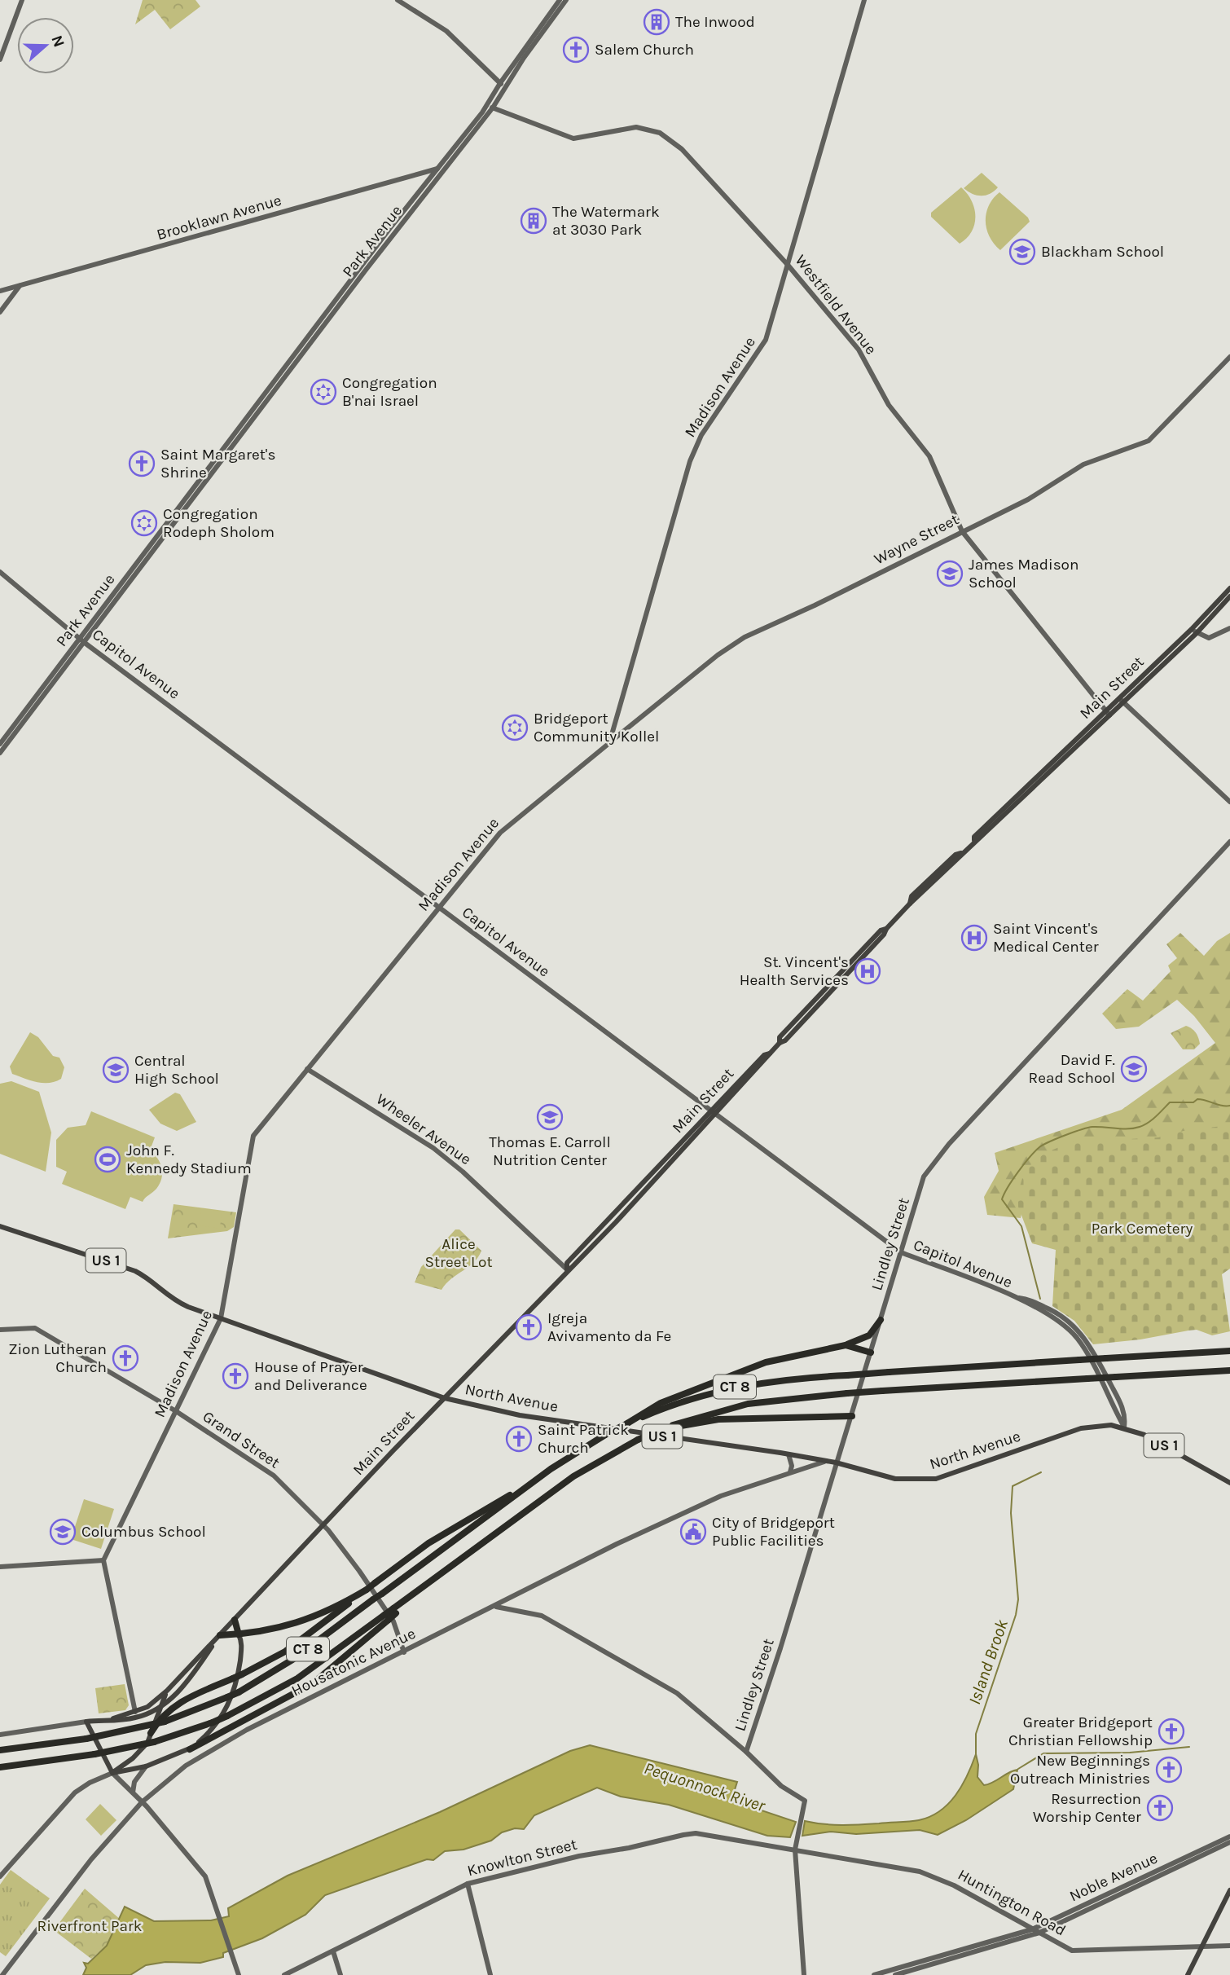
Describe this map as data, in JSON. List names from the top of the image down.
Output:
{
  "streets": {
    "highway": ["CT 8"],
    "main road": [
      "Brooklawn Avenue",
      "Park Avenue",
      "Westfield Avenue",
      "Madison Avenue",
      "Wayne Street",
      "Capitol Avenue",
      "Main Street",
      "Wheeler Avenue",
      "Lindley Street",
      "US 1",
      "North Avenue",
      "Grand Street",
      "Housatonic Avenue",
      "Knowlton Street",
      "Noble Avenue",
      "Huntington Road"
    ]
  },
  "crossings": [
    ["Brooklawn Avenue", "Park Avenue"],
    ["Park Avenue", "Westfield Avenue"],
    ["Park Avenue", "Capitol Avenue"],
    ["Westfield Avenue", "Madison Avenue"],
    ["Westfield Avenue", "Wayne Street"],
    ["Westfield Avenue", "Main Street"],
    ["Madison Avenue", "Wayne Street"],
    ["Madison Avenue", "Capitol Avenue"],
    ["Madison Avenue", "Wheeler Avenue"],
    ["Madison Avenue", "North Avenue"],
    ["Madison Avenue", "Grand Street"],
    ["Capitol Avenue", "Main Street"],
    ["Capitol Avenue", "Lindley Street"],
    ["Capitol Avenue", "North Avenue"],
    ["Main Street", "Wheeler Avenue"],
    ["Main Street", "North Avenue"],
    ["Main Street", "Grand Street"],
    ["Lindley Street", "North Avenue"],
    ["North Avenue", "Housatonic Avenue"],
    ["Grand Street", "Housatonic Avenue"],
    ["Knowlton Street", "Huntington Road"],
    ["Noble Avenue", "Huntington Road"]
  ],
  "water": ["Island Brook", "Pequonnock River"],
  "parks": ["Park Cemetery", "Alice Street Lot", "Riverfront Park"],
  "places": {
    "building": ["The Inwood", "The Watermark at 3030 Park"],
    "church": [
      "Salem Church",
      "Saint Margaret's Shrine",
      "Igreja Avivamento da Fe",
      "Zion Lutheran Church",
      "House of Prayer and Deliverance",
      "Saint Patrick Church",
      "Greater Bridgeport Christian Fellowship",
      "New Beginnings Outreach Ministries",
      "Resurrection Worship Center"
    ],
    "school or university": [
      "Blackham School",
      "James Madison School",
      "David F. Read School",
      "Central High School",
      "Thomas E. Carroll Nutrition Center",
      "Columbus School"
    ],
    "synagogue": ["Congregation B'nai Israel", "Congregation Rodeph Sholom", "Bridgeport Community Kollel"],
    "hospital": ["Saint Vincent's Medical Center", "St. Vincent's Health Services"],
    "sports": ["John F. Kennedy Stadium"],
    "public building": ["City of Bridgeport Public Facilities"]
  },
  "north": "right"
}
